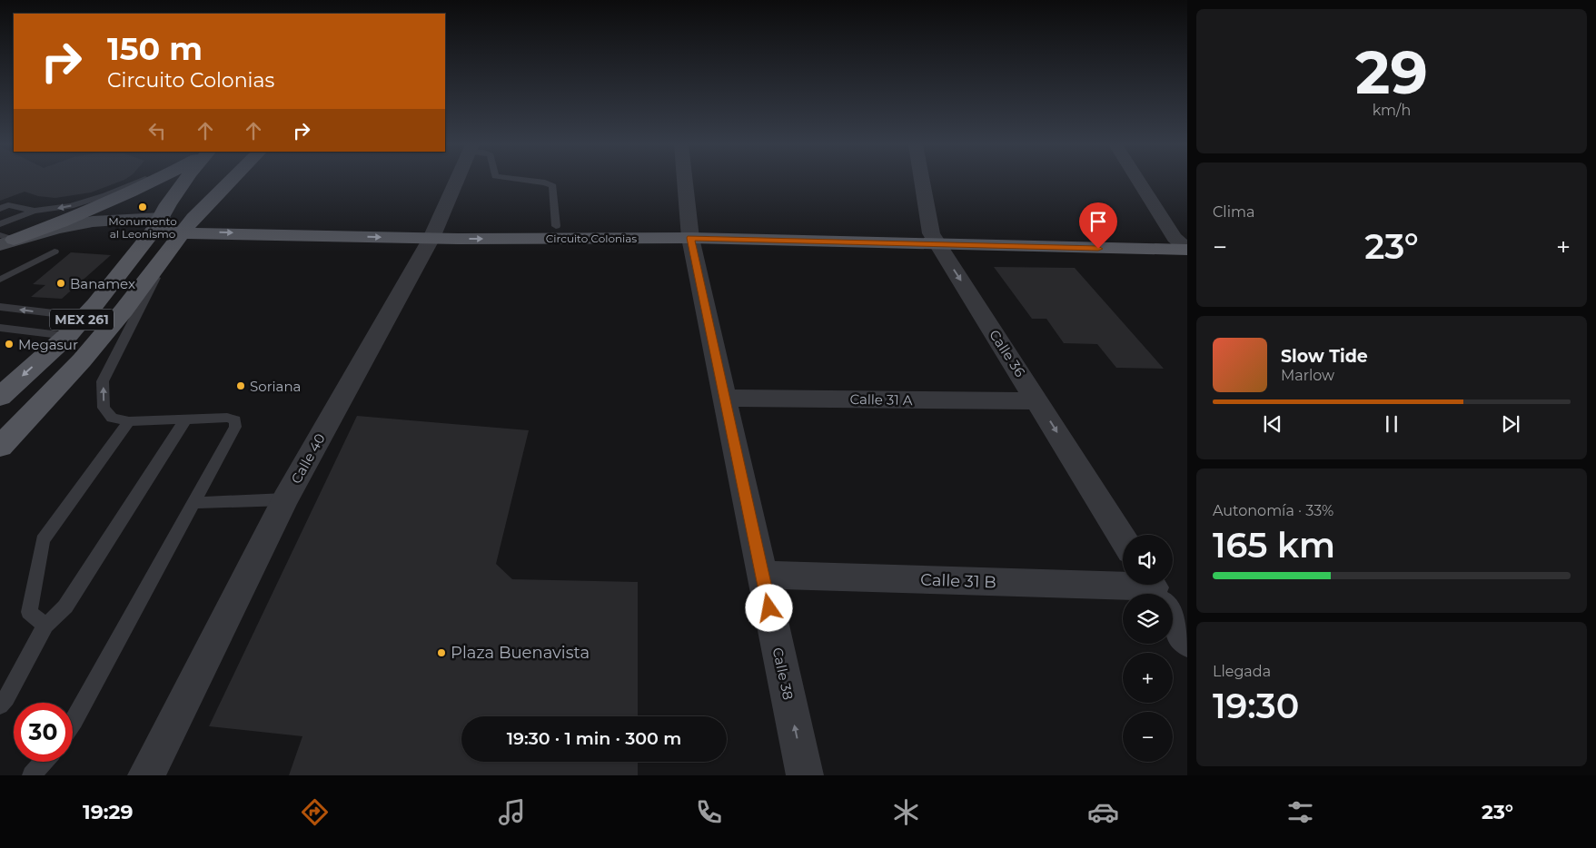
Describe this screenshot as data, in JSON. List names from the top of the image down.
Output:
{
  "streets": {
    "main road": ["Circuito Colonias", "MEX 261"],
    "street": [
      "Calle 36",
      "Calle 31 A",
      "Calle 40",
      "Calle 31 B",
      "Calle 38"
    ]
  },
  "crossings": [
    ["Circuito Colonias", "MEX 261"],
    ["Circuito Colonias", "Calle 36"],
    ["Circuito Colonias", "Calle 40"],
    ["Circuito Colonias", "Calle 38"],
    ["Calle 36", "Calle 31 A"],
    ["Calle 31 A", "Calle 38"],
    ["Calle 31 B", "Calle 38"]
  ],
  "one_way": ["Calle 36"],
  "places": [
    "Monumento al Leonismo",
    "Banamex",
    "Megasur",
    "Soriana",
    "Plaza Buenavista"
  ],
  "page": {
    "tile": [
      ["29", "km/h"],
      "Clima",
      ["Autonomía · 33%", "165 km"],
      ["Llegada", "19:30"]
    ],
    "turn": ["150 m", "Circuito Colonias"],
    "heat": ["−", "23°", "+"],
    "song": ["Slow Tide", "Marlow"],
    "map_buttons": ["+", "−"],
    "limit": "30",
    "trip": "19:30 · 1 min · 300 m",
    "tabs": ["19:29", "23°"]
  }
}
